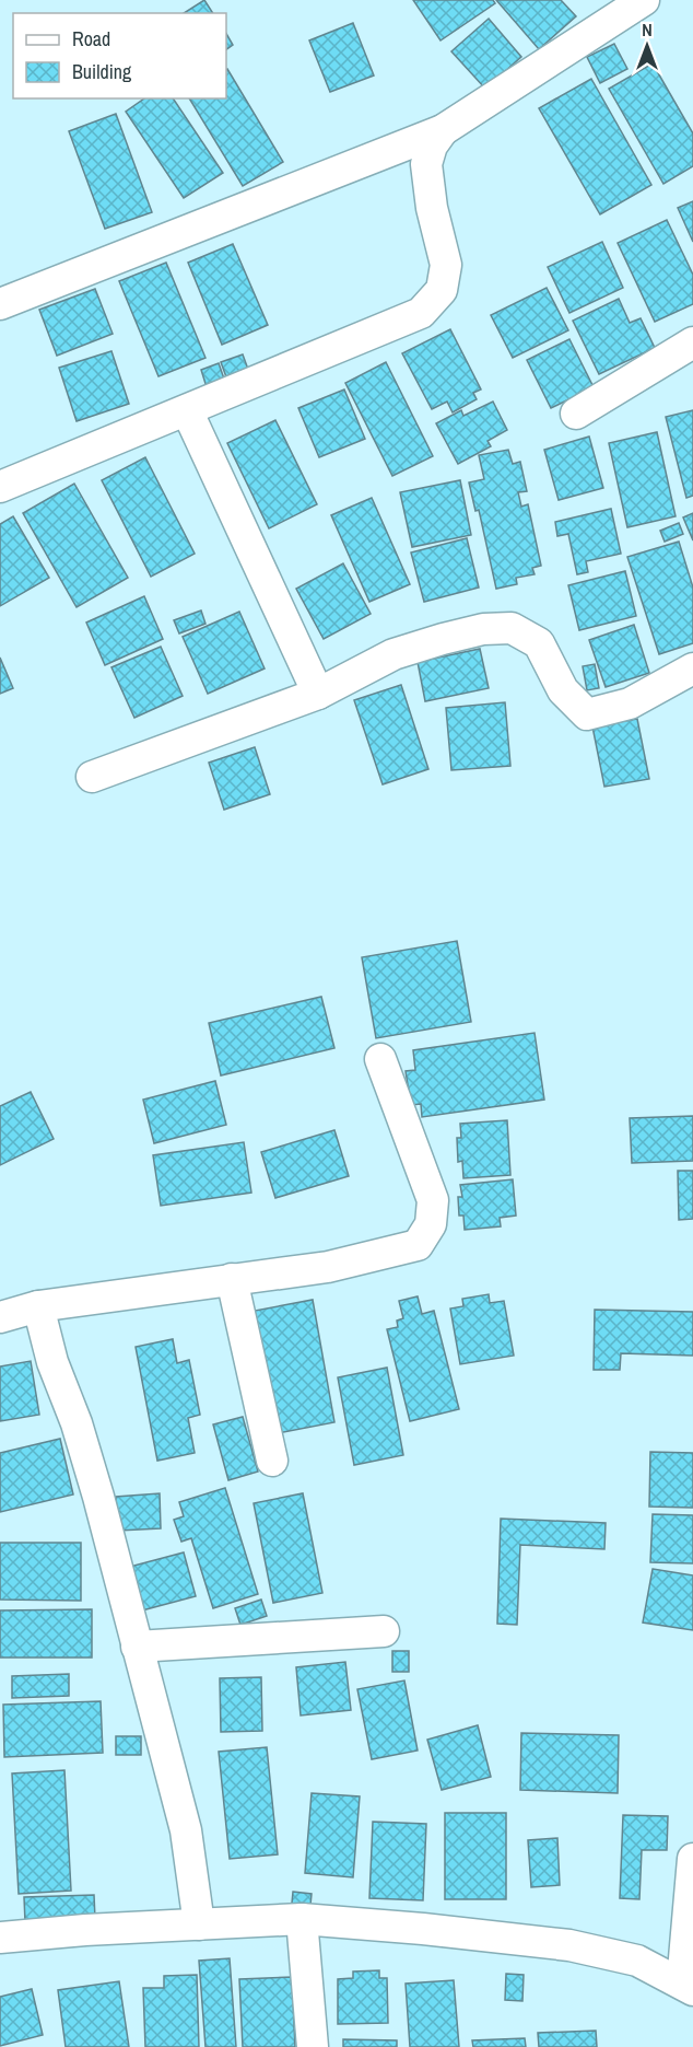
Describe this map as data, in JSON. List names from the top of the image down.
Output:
{
  "legend": ["Road", "Building"],
  "north": "top"
}
